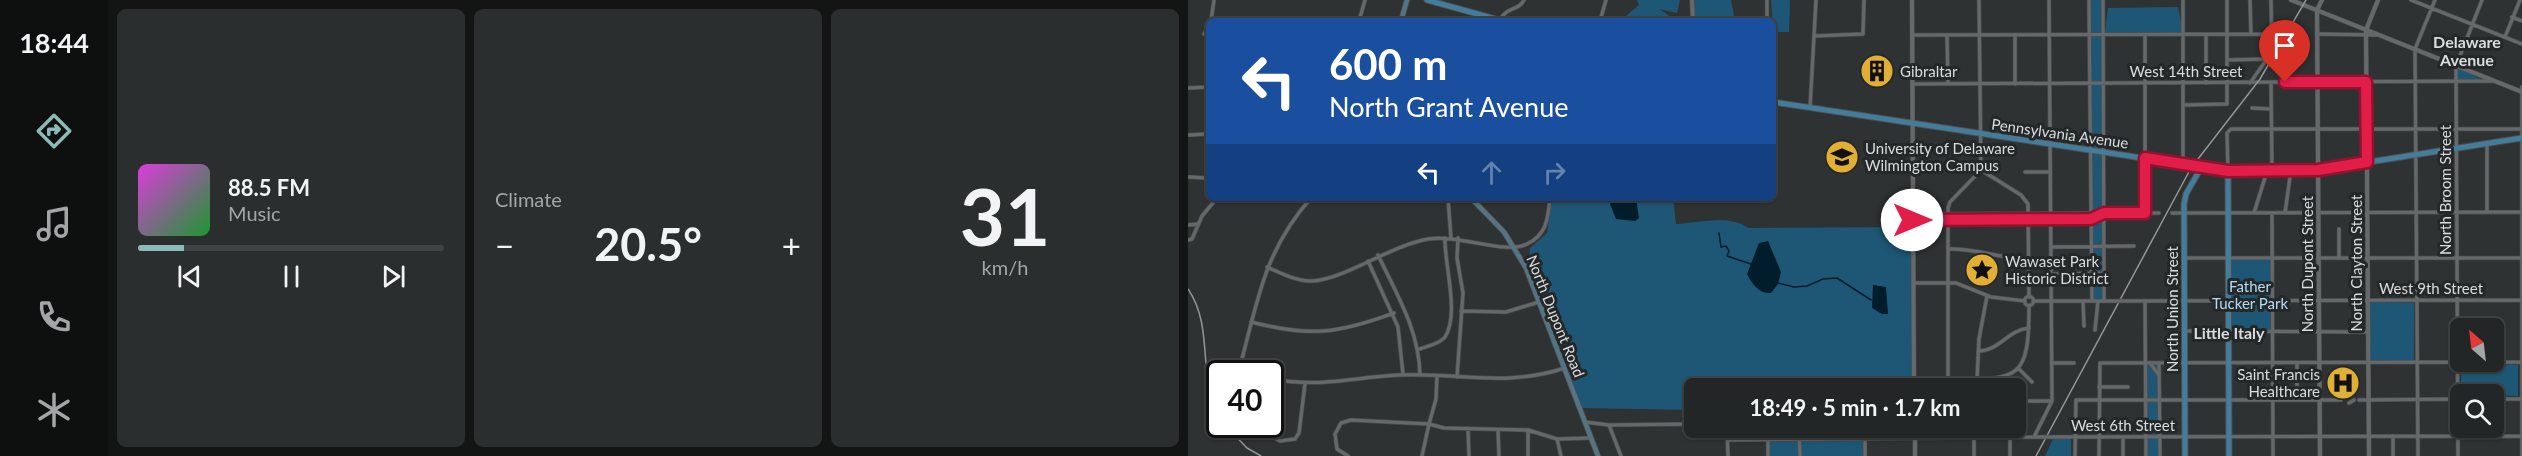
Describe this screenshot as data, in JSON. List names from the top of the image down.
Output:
{
  "streets": {
    "main road": ["Pennsylvania Avenue", "North Union Street", "North Dupont Road"],
    "street": [
      "West 14th Street",
      "North Broom Street",
      "North Clayton Street",
      "North Dupont Street",
      "West 9th Street",
      "West 6th Street"
    ]
  },
  "crossings": [
    ["West 14th Street", "North Broom Street"],
    ["West 14th Street", "North Clayton Street"],
    ["West 14th Street", "North Dupont Street"],
    ["Pennsylvania Avenue", "North Broom Street"],
    ["Pennsylvania Avenue", "North Clayton Street"],
    ["Pennsylvania Avenue", "North Dupont Street"],
    ["Pennsylvania Avenue", "North Union Street"],
    ["North Broom Street", "West 9th Street"],
    ["North Clayton Street", "West 9th Street"],
    ["North Clayton Street", "West 6th Street"],
    ["North Dupont Street", "West 9th Street"],
    ["North Dupont Street", "West 6th Street"],
    ["West 9th Street", "North Union Street"],
    ["North Union Street", "West 6th Street"]
  ],
  "districts": ["Delaware Avenue", "Little Italy"],
  "parks": ["Father Tucker Park"],
  "places": {
    "building": ["Gibraltar"],
    "school or university": ["University of Delaware Wilmington Campus"],
    "place": ["Wawaset Park Historic District"],
    "hospital": ["Saint Francis Healthcare"]
  },
  "north": "top left",
  "page": {
    "tabs": "18:44",
    "tile": [
      "Climate",
      ["31", "km/h"]
    ],
    "turn": ["600 m", "North Grant Avenue"],
    "song": ["88.5 FM", "Music"],
    "heat": ["−", "20.5°", "+"],
    "limit": "40",
    "trip": "18:49 · 5 min · 1.7 km"
  }
}
